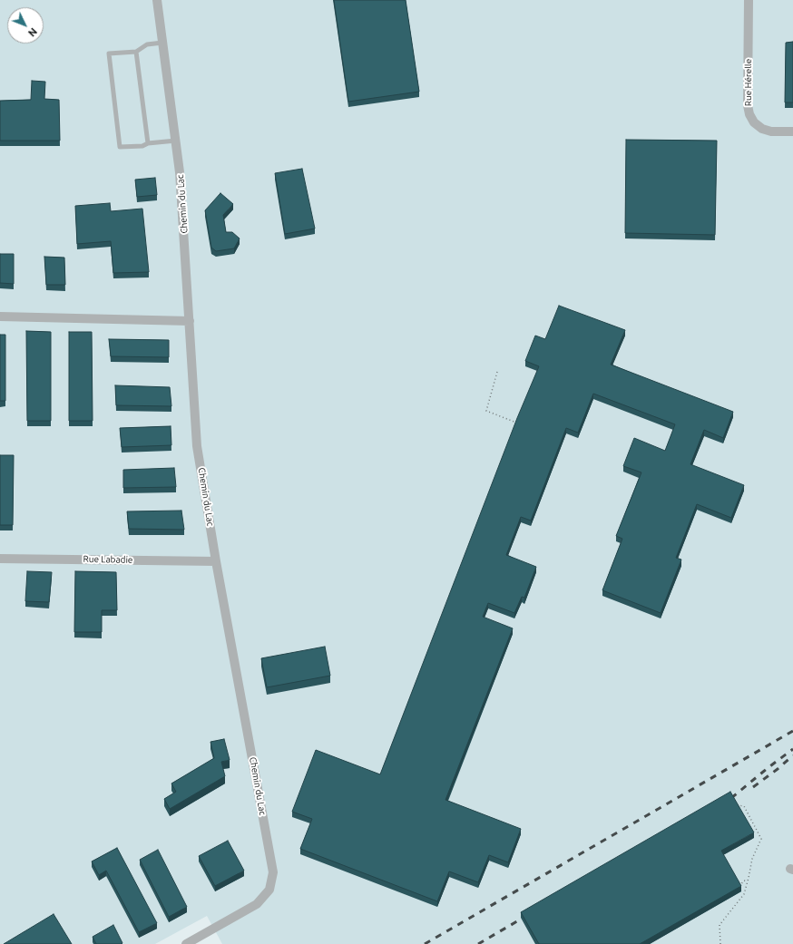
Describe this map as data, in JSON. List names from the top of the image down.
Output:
{
  "streets": {
    "street": ["Rue Hérelle", "Chemin du Lac", "Rue Labadie"]
  },
  "crossings": [
    ["Chemin du Lac", "Rue Labadie"]
  ],
  "north": "bottom right"
}
